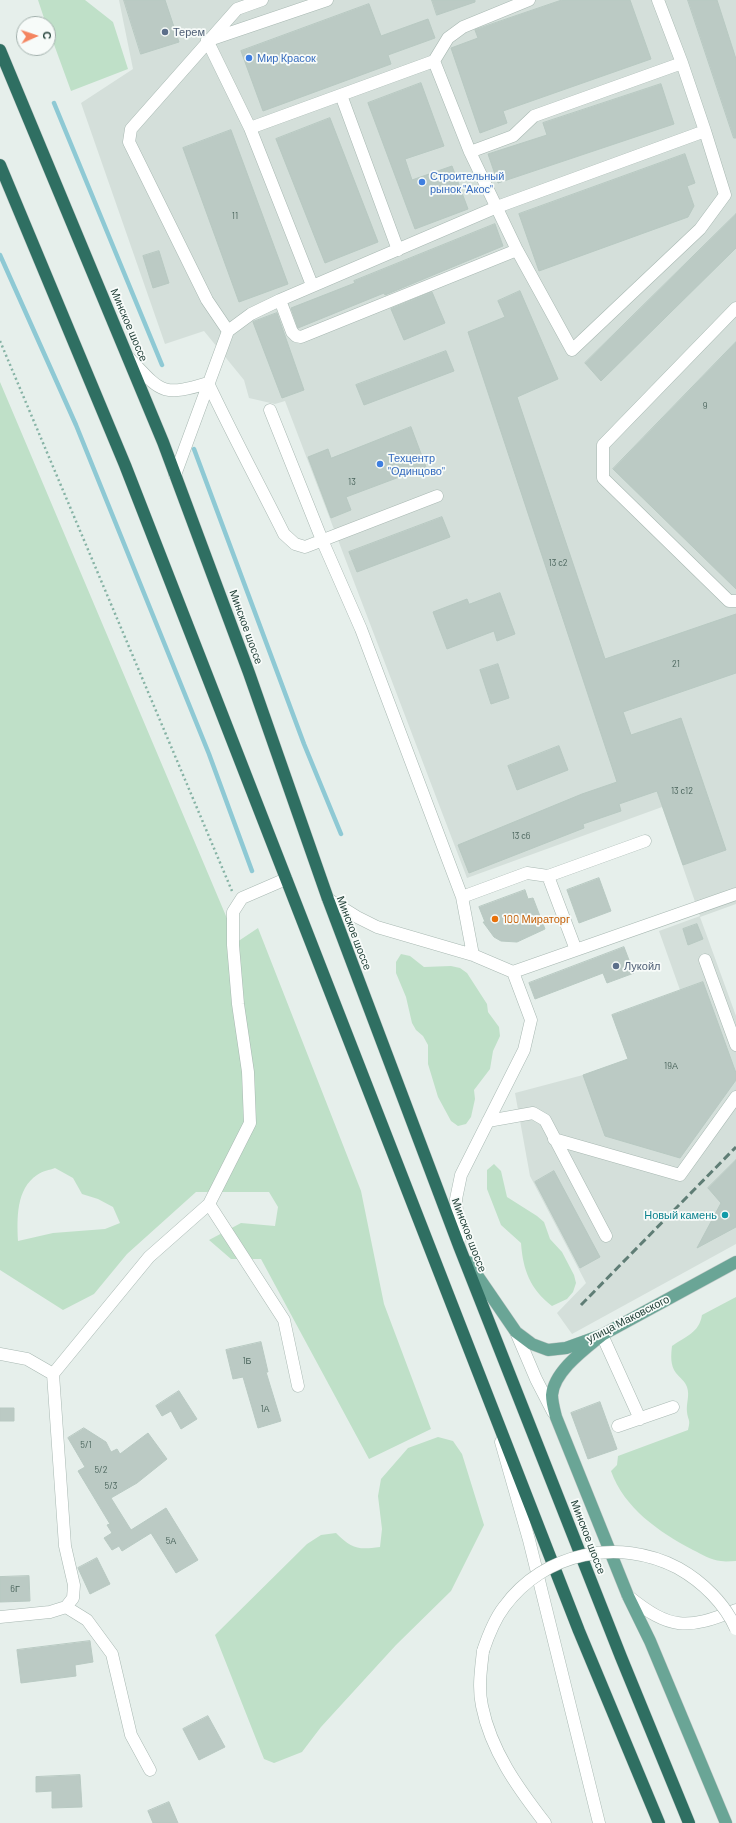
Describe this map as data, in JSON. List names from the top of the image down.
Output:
{
  "streets": {
    "highway": ["Минское шоссе"],
    "main road": ["улица Маковского"]
  },
  "crossings": [
    ["Минское шоссе", "улица Маковского"]
  ],
  "places": [
    "Терем",
    "Мир Красок",
    "Строительный рынок \"Акос\"",
    "Техцентр \"Одинцово\"",
    "100 Мираторг",
    "Лукойл",
    "Новый камень"
  ],
  "house_numbers": [
    "11",
    "9",
    "13",
    "13 с2",
    "21",
    "13 с12",
    "13 с6",
    "19А",
    "1Б",
    "1А",
    "5/1",
    "5/2",
    "5/3",
    "5А",
    "6Г"
  ],
  "north": "right"
}
